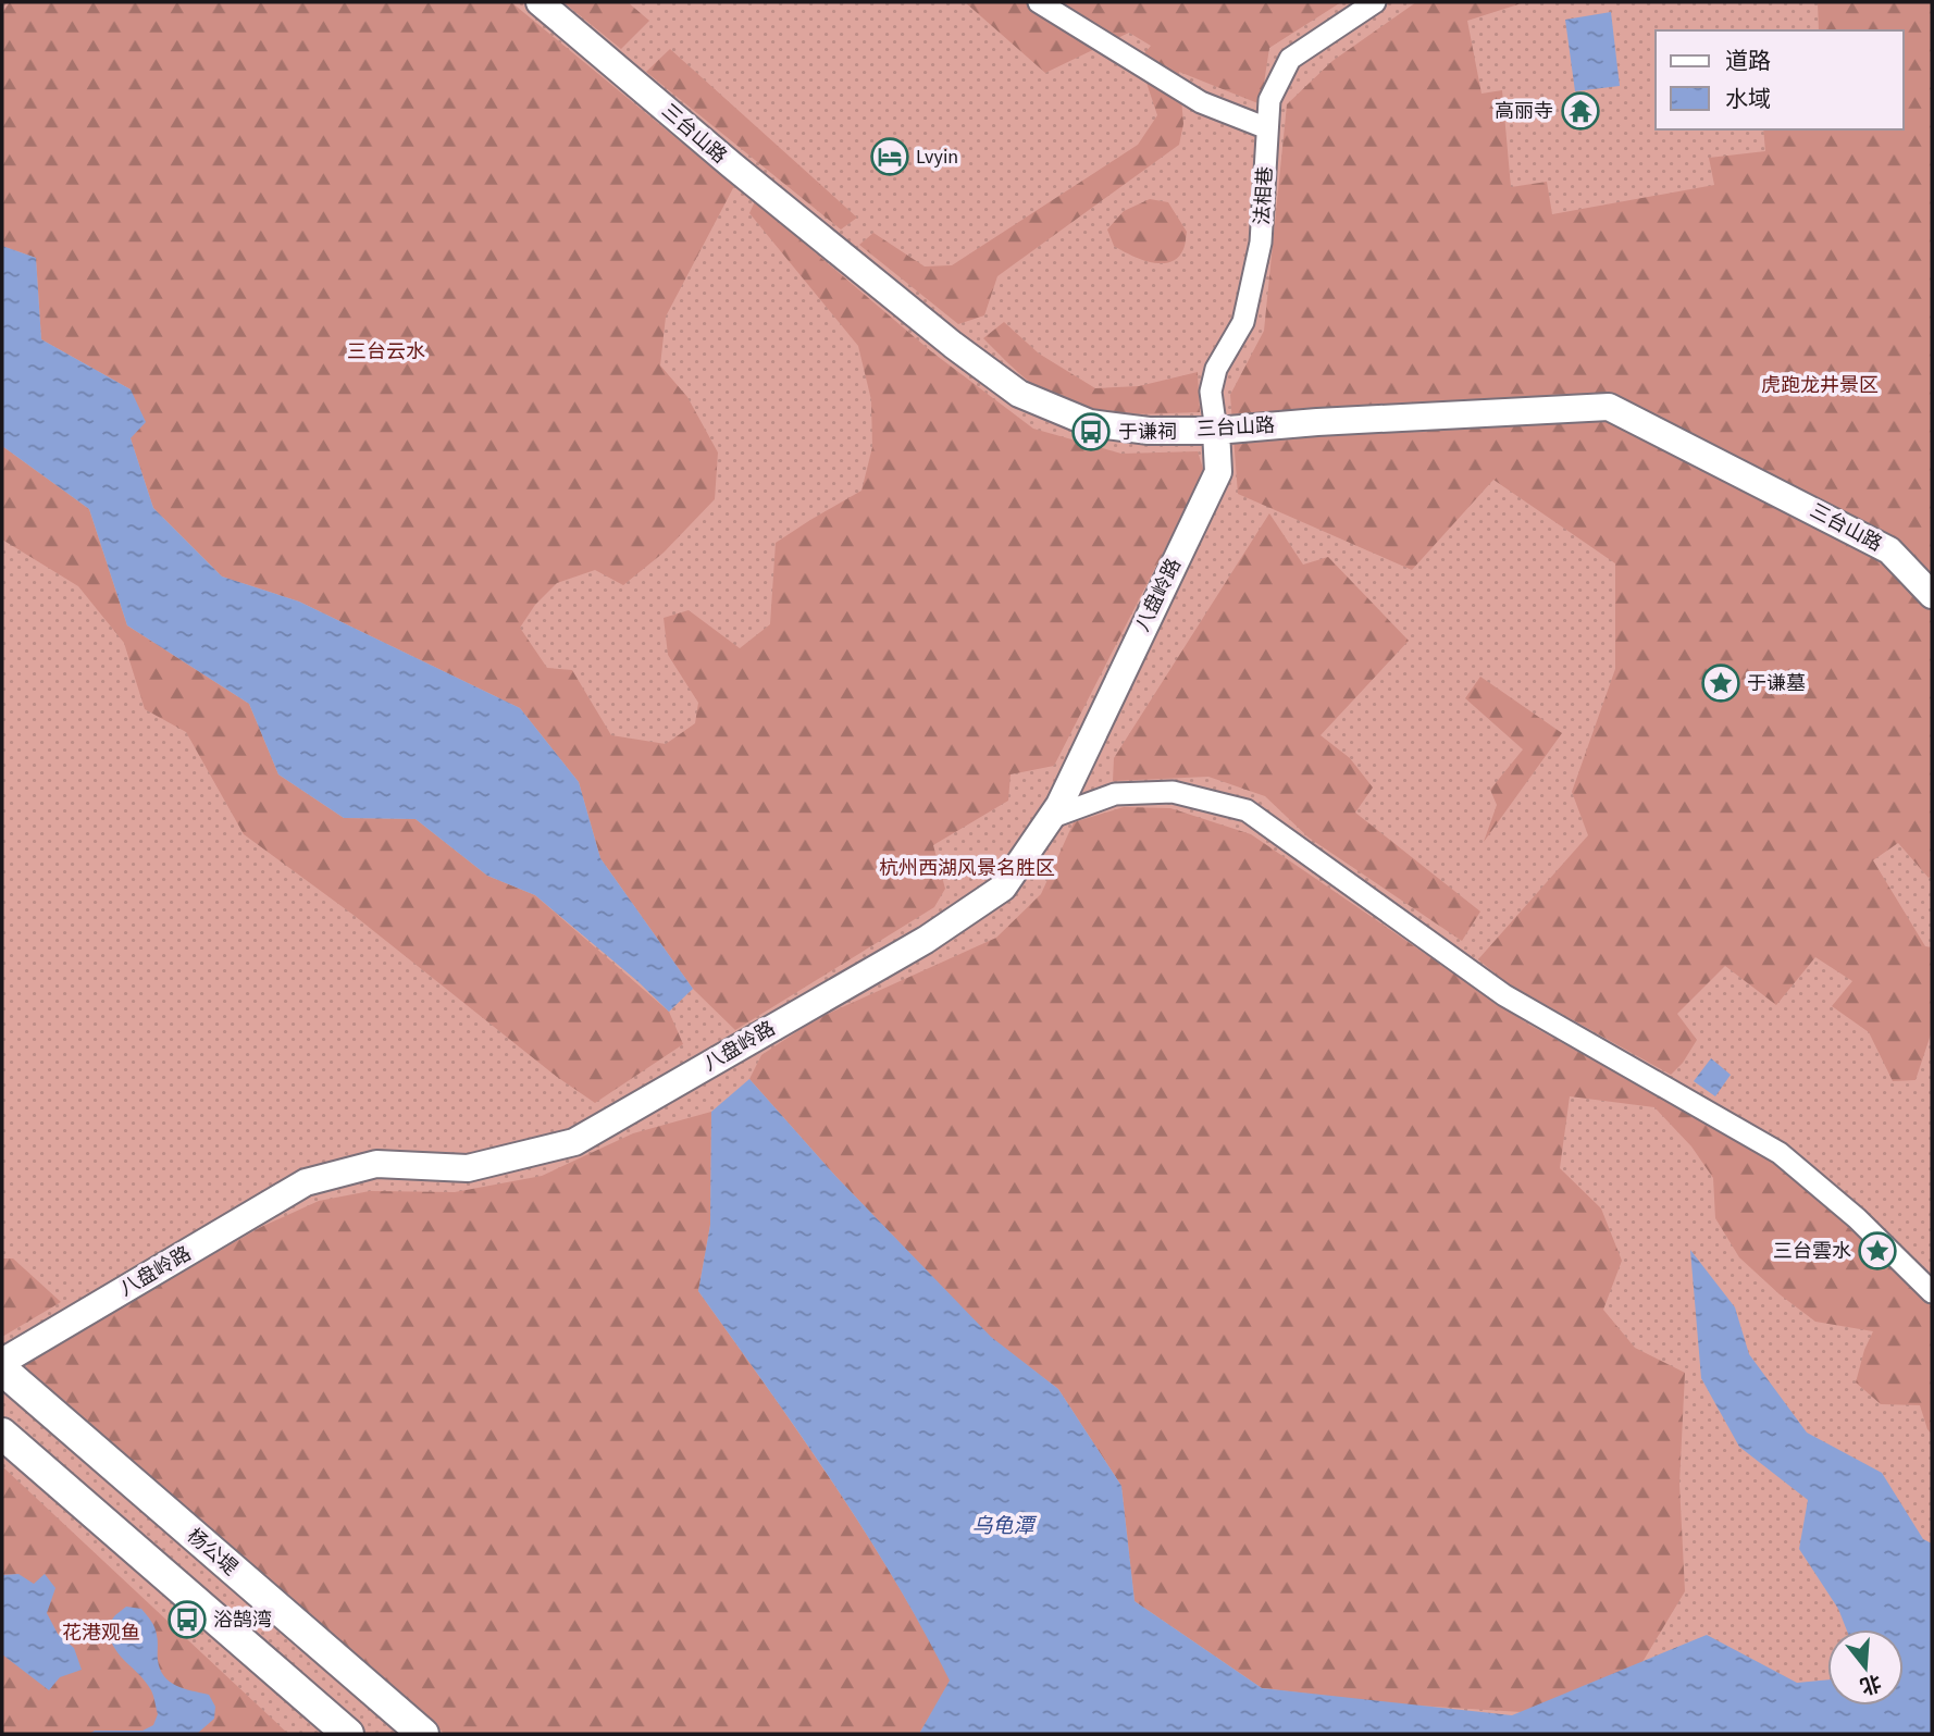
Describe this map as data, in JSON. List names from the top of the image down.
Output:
{
  "streets": {
    "main road": ["杨公堤"],
    "street": ["三台山路", "法相巷", "八盘岭路"]
  },
  "crossings": [
    ["三台山路", "法相巷"],
    ["三台山路", "八盘岭路"],
    ["法相巷", "八盘岭路"]
  ],
  "water": ["乌龟潭"],
  "parks": [
    "三台云水",
    "虎跑龙井景区",
    "杭州西湖风景名胜区",
    "花港观鱼"
  ],
  "places": {
    "temple": ["高丽寺"],
    "hotel": ["Lvyin"],
    "bus stop": ["于谦祠", "浴鹄湾"],
    "place": ["于谦墓", "三台雲水"]
  },
  "legend": ["道路", "水域"],
  "north": "bottom"
}
